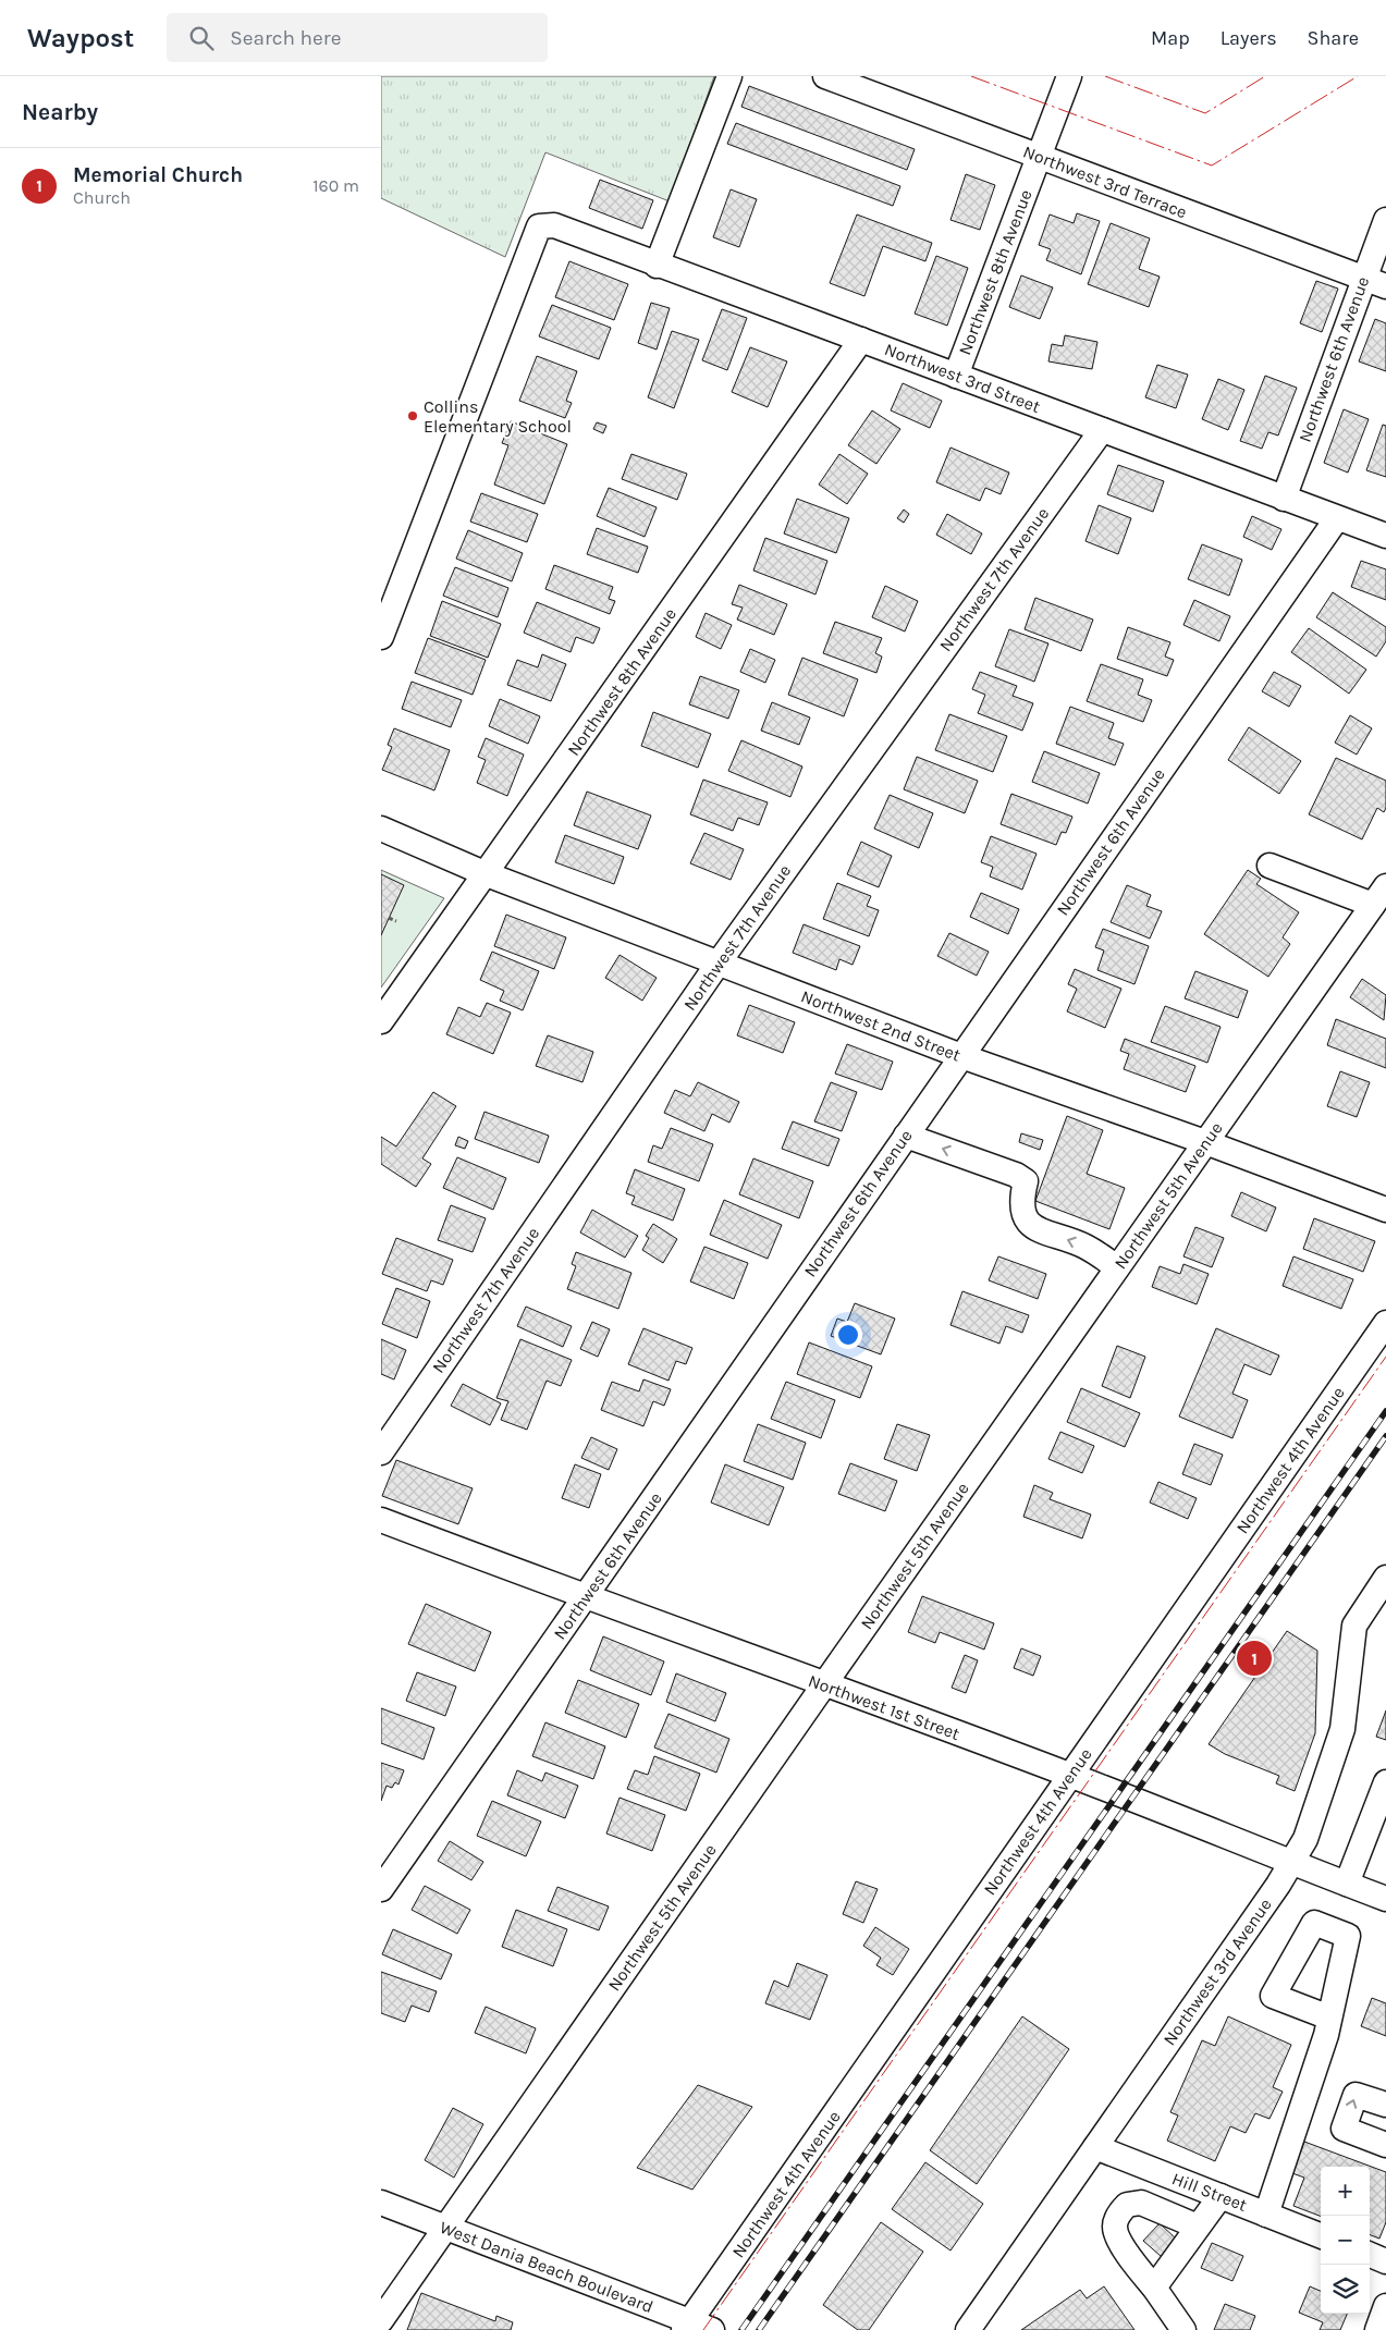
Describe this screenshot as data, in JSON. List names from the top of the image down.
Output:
{
  "streets": {
    "street": [
      "Northwest 3rd Terrace",
      "Northwest 8th Avenue",
      "Northwest 6th Avenue",
      "Northwest 3rd Street",
      "Northwest 7th Avenue",
      "Northwest 2nd Street",
      "Northwest 5th Avenue",
      "Northwest 4th Avenue",
      "Northwest 1st Street",
      "Northwest 3rd Avenue",
      "Hill Street",
      "West Dania Beach Boulevard"
    ]
  },
  "crossings": [
    ["Northwest 3rd Terrace", "Northwest 8th Avenue"],
    ["Northwest 3rd Terrace", "Northwest 6th Avenue"],
    ["Northwest 8th Avenue", "Northwest 3rd Street"],
    ["Northwest 8th Avenue", "Northwest 2nd Street"],
    ["Northwest 6th Avenue", "Northwest 3rd Street"],
    ["Northwest 6th Avenue", "Northwest 2nd Street"],
    ["Northwest 6th Avenue", "Northwest 1st Street"],
    ["Northwest 3rd Street", "Northwest 7th Avenue"],
    ["Northwest 7th Avenue", "Northwest 2nd Street"],
    ["Northwest 2nd Street", "Northwest 5th Avenue"],
    ["Northwest 5th Avenue", "Northwest 1st Street"],
    ["Northwest 5th Avenue", "West Dania Beach Boulevard"],
    ["Northwest 4th Avenue", "Northwest 1st Street"],
    ["Northwest 4th Avenue", "West Dania Beach Boulevard"],
    ["Northwest 1st Street", "Northwest 3rd Avenue"],
    ["Northwest 3rd Avenue", "Hill Street"]
  ],
  "places": ["Collins Elementary School"],
  "page": {
    "header": "Waypost",
    "search": "Search here",
    "nav": ["Map", "Layers", "Share"],
    "heading": "Nearby",
    "list": [
      {
        "mark": "1",
        "name": "Memorial Church",
        "note": "Church",
        "value": "160 m"
      }
    ],
    "pins": "1",
    "map_buttons": ["+", "−"]
  }
}
